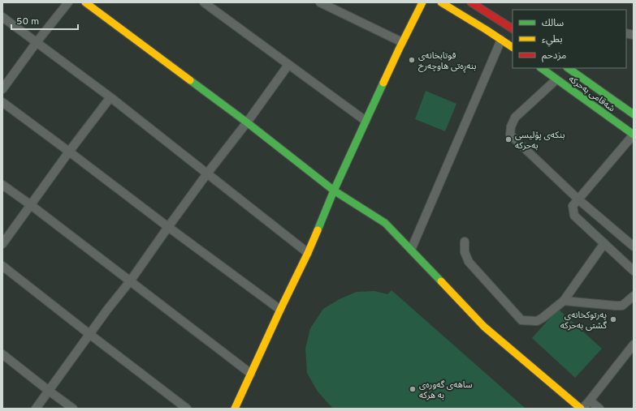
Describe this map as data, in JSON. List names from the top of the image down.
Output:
{
  "streets": {
    "street": ["شەقامی بەحرکە"]
  },
  "places": [
    "قوتابخانەی بنەڕەتی هاوچەرخ",
    "بنکەی پۆلیسی بەحرکە",
    "پەرتوکخانەی گشتی بەحرکە",
    "ساهه‌ی گه‌وره‌ی به هركه‌"
  ],
  "legend": ["سالك", "بطيء", "مزدحم"],
  "scale_bar": "50 m"
}
